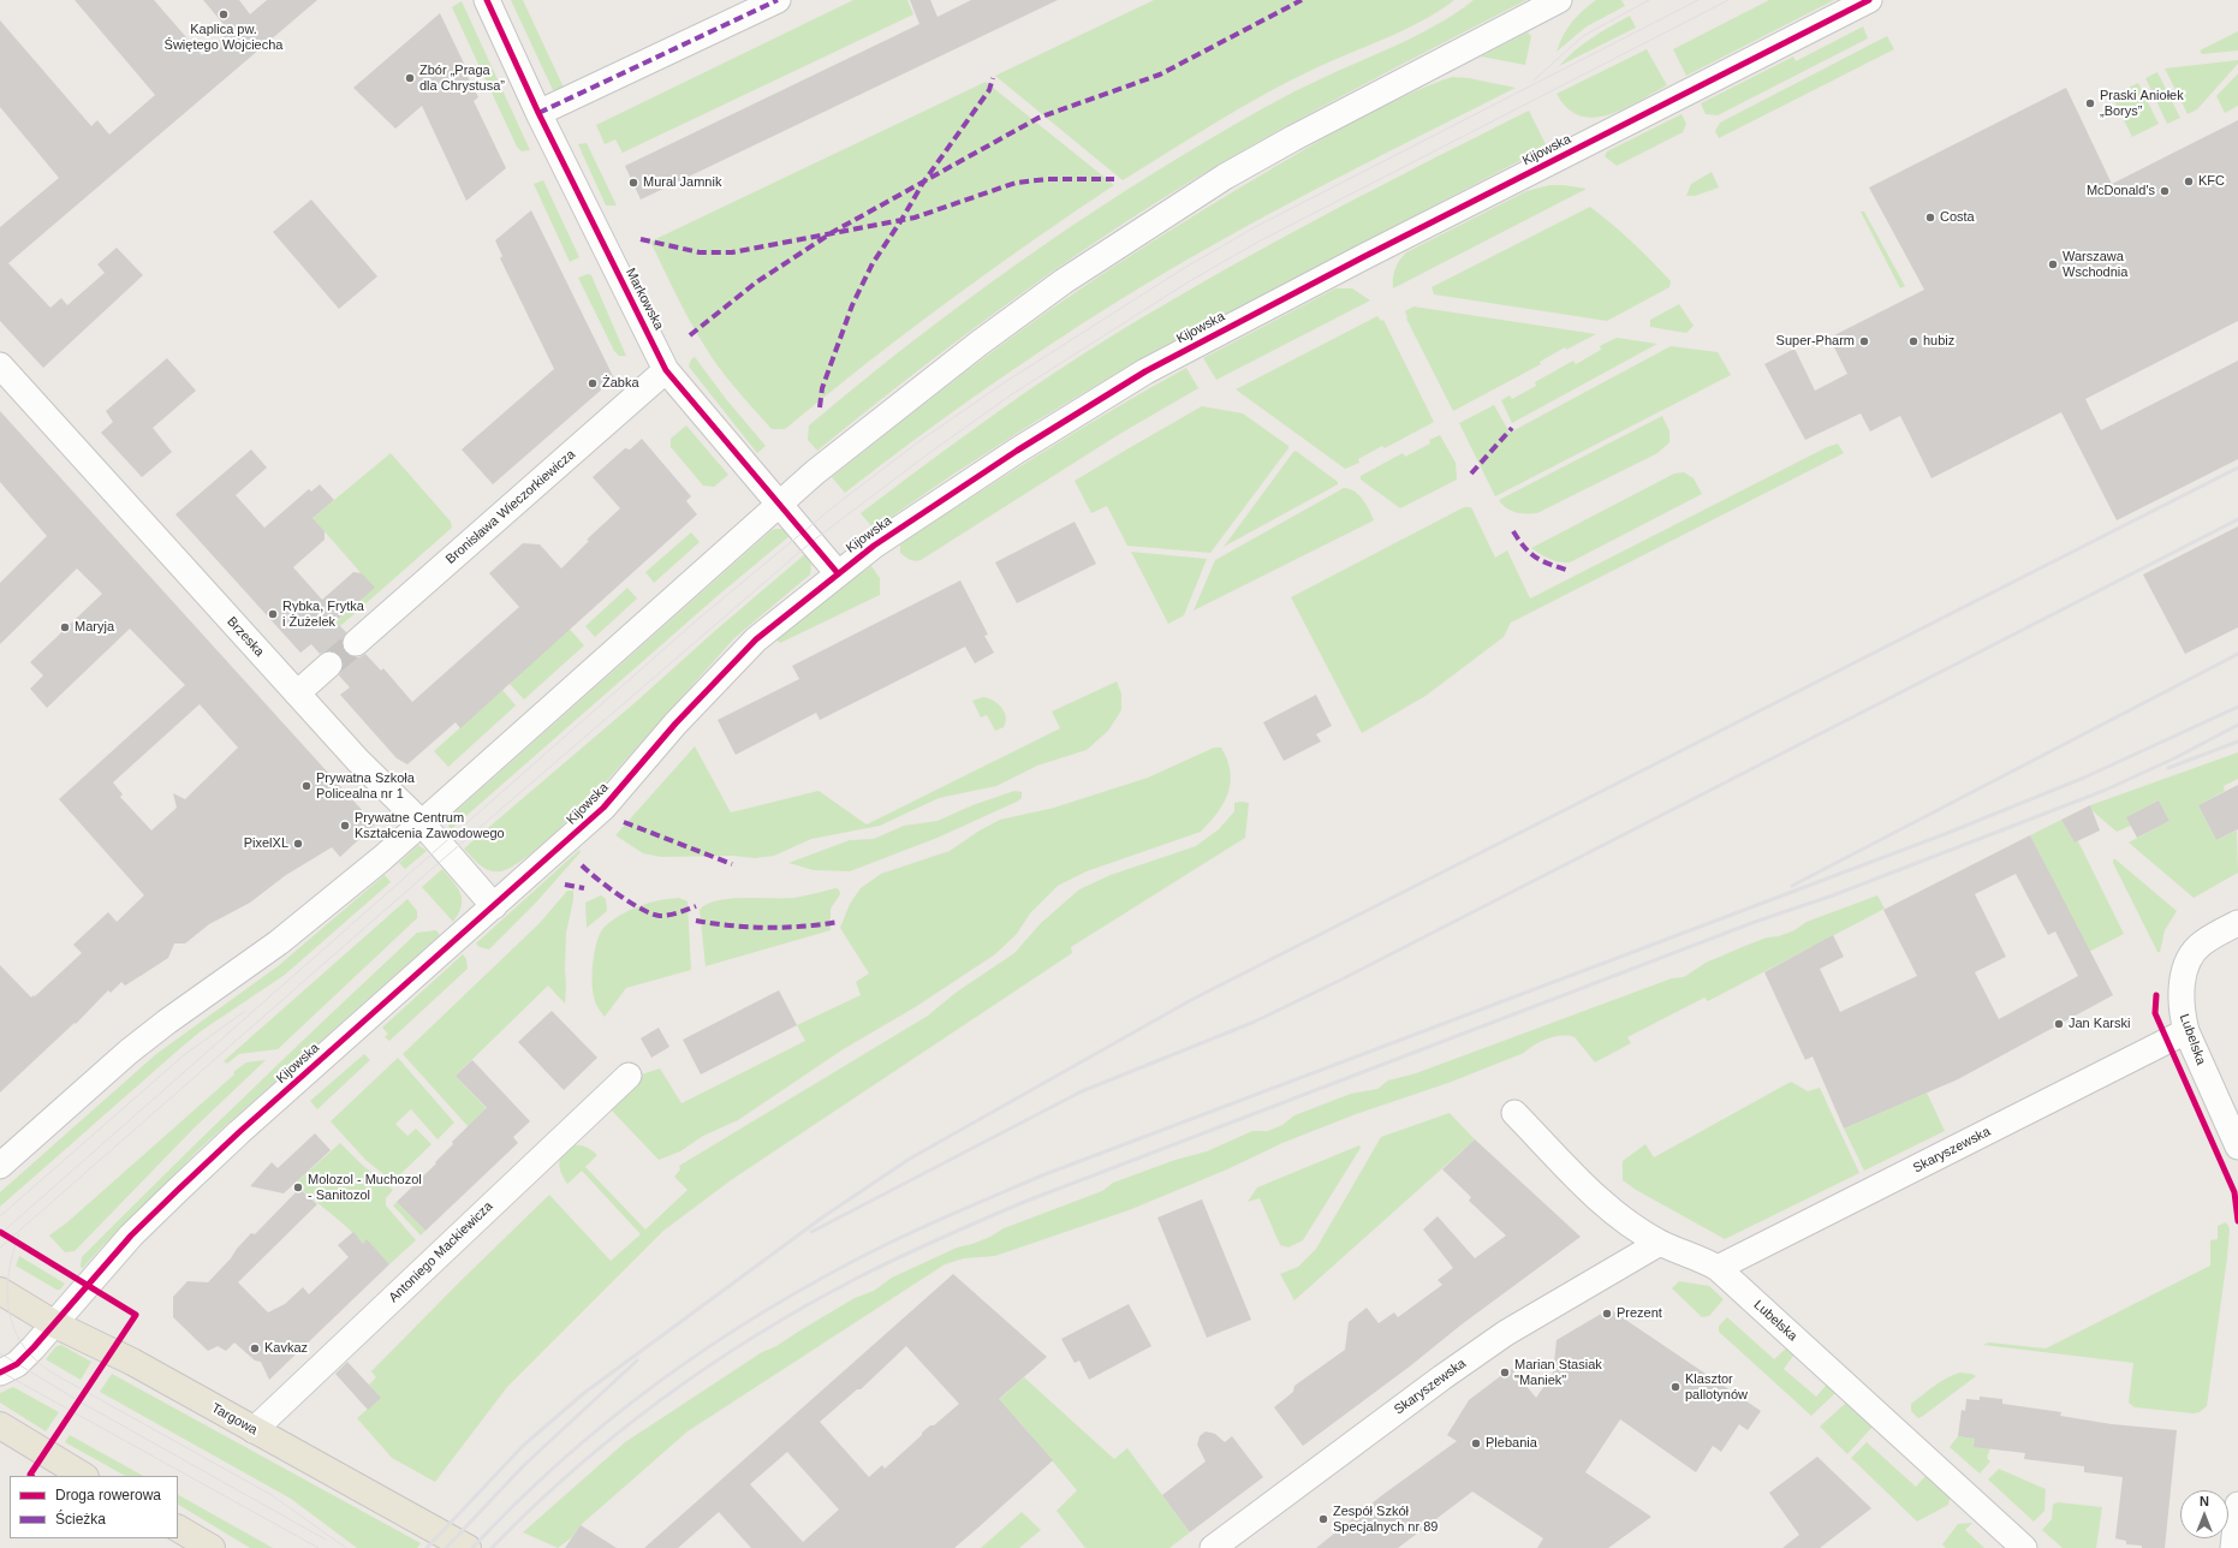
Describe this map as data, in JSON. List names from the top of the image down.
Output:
{
  "streets": {
    "main road": ["Targowa"],
    "street": [
      "Kijowska",
      "Markowska",
      "Bronisława Wieczorkiewicza",
      "Brzeska",
      "Lubelska",
      "Skaryszewska",
      "Antoniego Mackiewicza"
    ]
  },
  "crossings": [
    ["Kijowska", "Markowska"],
    ["Kijowska", "Brzeska"],
    ["Kijowska", "Targowa"],
    ["Markowska", "Bronisława Wieczorkiewicza"],
    ["Lubelska", "Skaryszewska"],
    ["Antoniego Mackiewicza", "Targowa"]
  ],
  "places": [
    "Kaplica pw. Świętego Wojciecha",
    "Zbór „Praga dla Chrystusa”",
    "Praski Aniołek „Borys”",
    "KFC",
    "Mural Jamnik",
    "McDonald's",
    "Costa",
    "Warszawa Wschodnia",
    "Super-Pharm",
    "hubiz",
    "Żabka",
    "Rybka, Frytka i Żużelek",
    "Maryja",
    "Prywatna Szkoła Policealna nr 1",
    "Prywatne Centrum Kształcenia Zawodowego",
    "PixelXL",
    "Jan Karski",
    "Molozol - Muchozol - Sanitozol",
    "Prezent",
    "Kavkaz",
    "Marian Stasiak \"Maniek\"",
    "Klasztor pallotynów",
    "Plebania",
    "Zespół Szkół Specjalnych nr 89"
  ],
  "legend": ["Droga rowerowa", "Ścieżka"],
  "north": "top"
}
